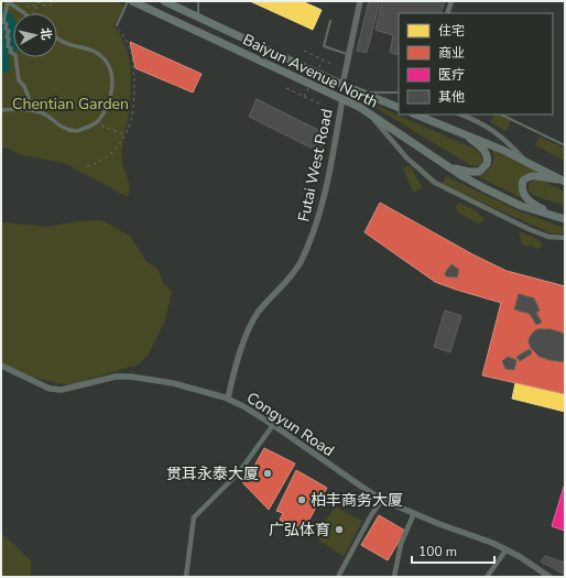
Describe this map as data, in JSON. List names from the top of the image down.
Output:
{
  "streets": {
    "highway": ["Baiyun Avenue North"],
    "street": ["Futai West Road", "Congyun Road"]
  },
  "crossings": [
    ["Baiyun Avenue North", "Futai West Road"],
    ["Futai West Road", "Congyun Road"]
  ],
  "parks": ["Chentian Garden"],
  "places": ["贯耳永泰大厦", "柏丰商务大厦", "广弘体育"],
  "legend": [
    "住宅",
    "商业",
    "医疗",
    "其他"
  ],
  "scale_bar": "100 m",
  "north": "right"
}
